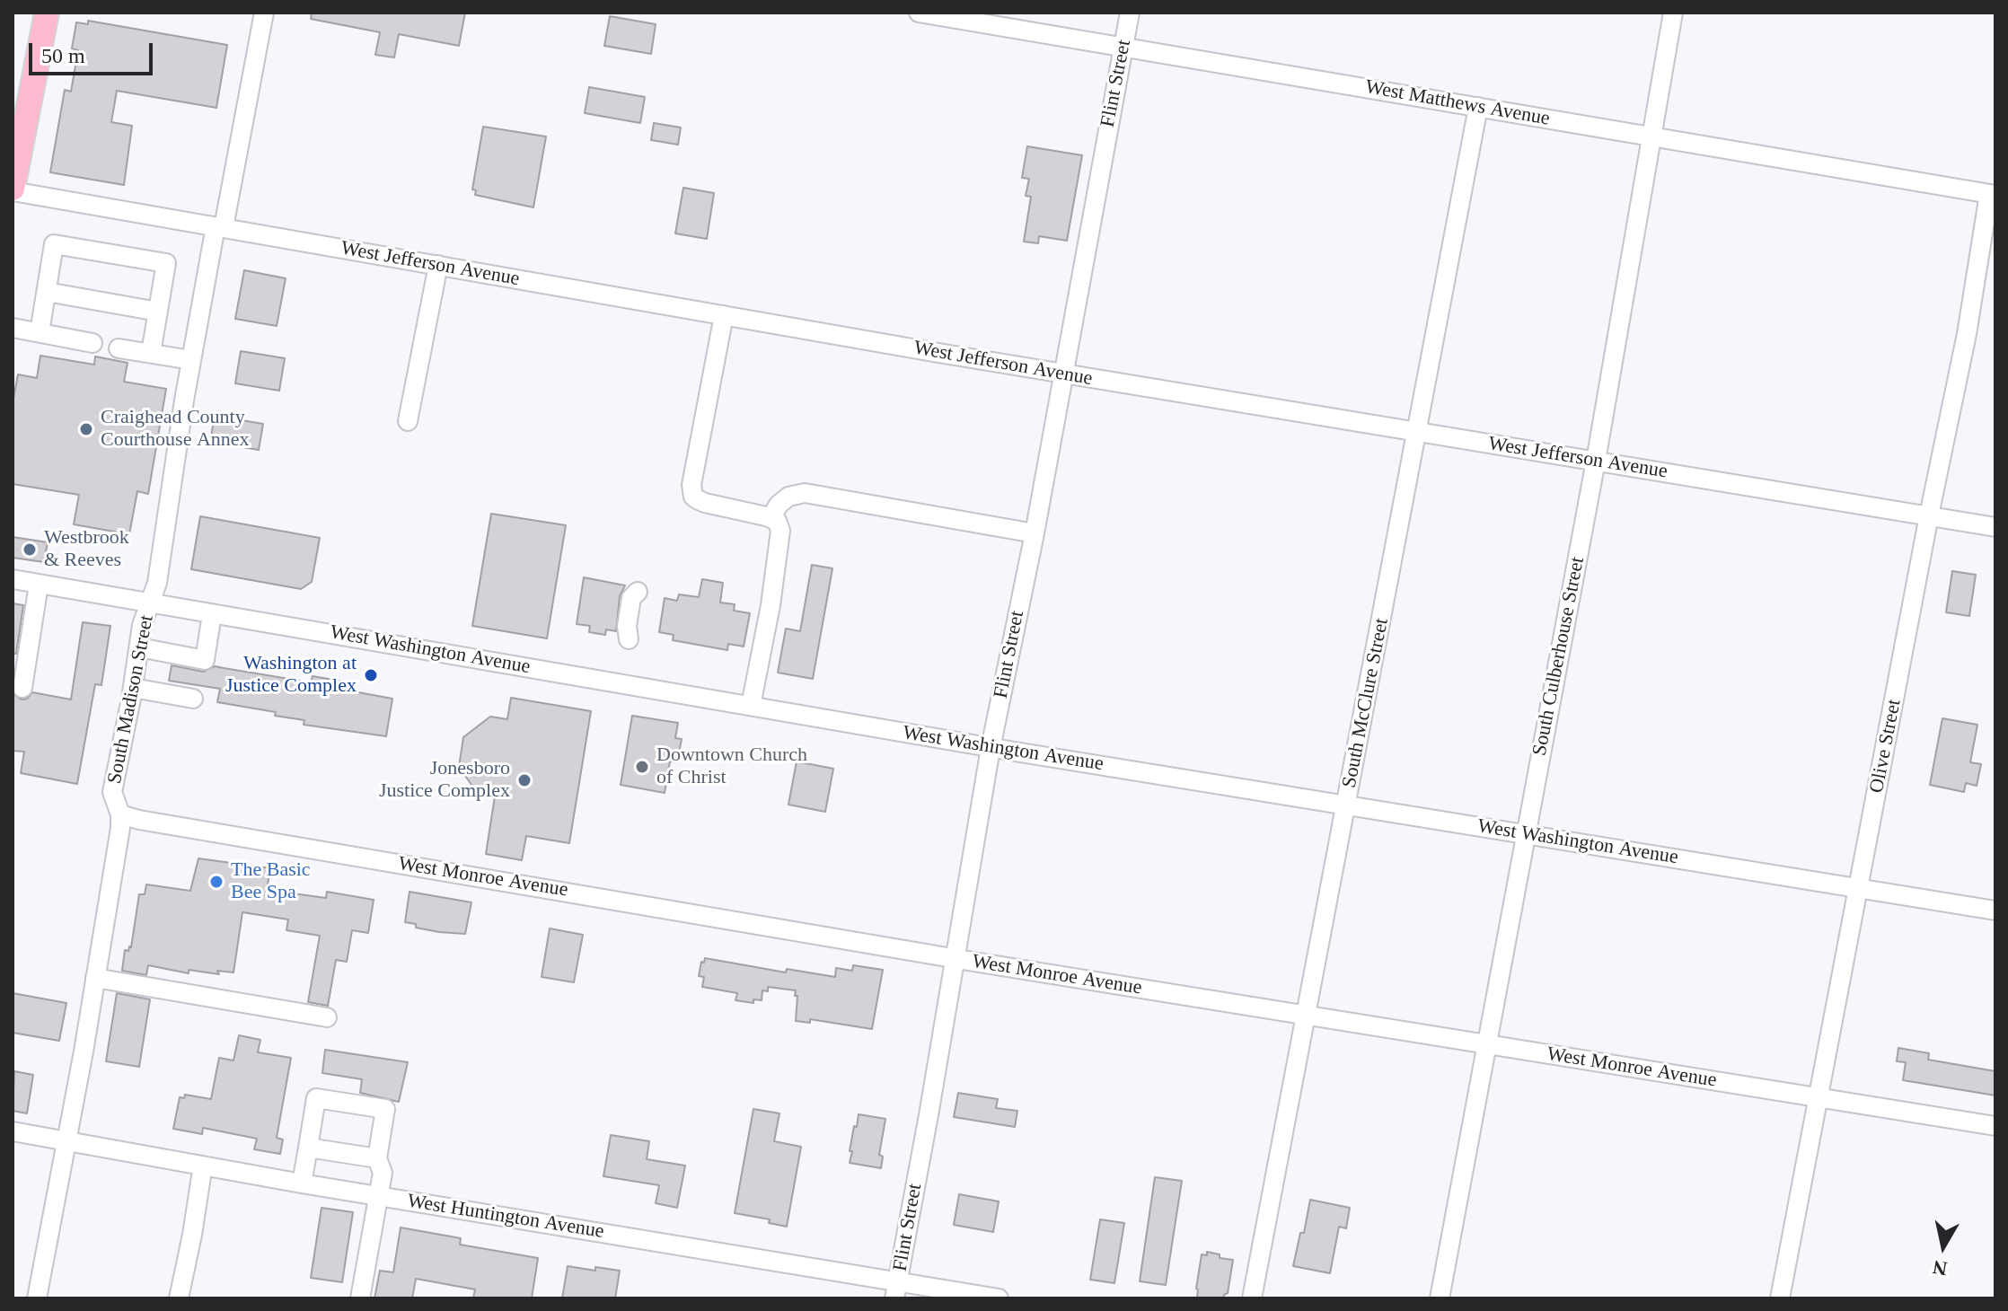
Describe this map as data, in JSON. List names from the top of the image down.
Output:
{
  "streets": {
    "street": [
      "Flint Street",
      "West Matthews Avenue",
      "West Jefferson Avenue",
      "West Washington Avenue",
      "South Culberhouse Street",
      "South Madison Street",
      "South McClure Street",
      "Olive Street",
      "West Monroe Avenue",
      "West Huntington Avenue"
    ]
  },
  "crossings": [
    ["Flint Street", "West Matthews Avenue"],
    ["Flint Street", "West Jefferson Avenue"],
    ["Flint Street", "West Washington Avenue"],
    ["Flint Street", "West Monroe Avenue"],
    ["Flint Street", "West Huntington Avenue"],
    ["West Matthews Avenue", "South Culberhouse Street"],
    ["West Matthews Avenue", "South McClure Street"],
    ["West Matthews Avenue", "Olive Street"],
    ["West Jefferson Avenue", "South Culberhouse Street"],
    ["West Jefferson Avenue", "South Madison Street"],
    ["West Jefferson Avenue", "South McClure Street"],
    ["West Jefferson Avenue", "Olive Street"],
    ["West Washington Avenue", "South Culberhouse Street"],
    ["West Washington Avenue", "South Madison Street"],
    ["West Washington Avenue", "South McClure Street"],
    ["West Washington Avenue", "Olive Street"],
    ["South Culberhouse Street", "West Monroe Avenue"],
    ["South Madison Street", "West Monroe Avenue"],
    ["South Madison Street", "West Huntington Avenue"],
    ["South McClure Street", "West Monroe Avenue"],
    ["Olive Street", "West Monroe Avenue"]
  ],
  "places": [
    "Craighead County Courthouse Annex",
    "Westbrook & Reeves",
    "Washington at Justice Complex",
    "Downtown Church of Christ",
    "Jonesboro Justice Complex",
    "The Basic Bee Spa"
  ],
  "scale_bar": "50 m",
  "north": "bottom"
}
